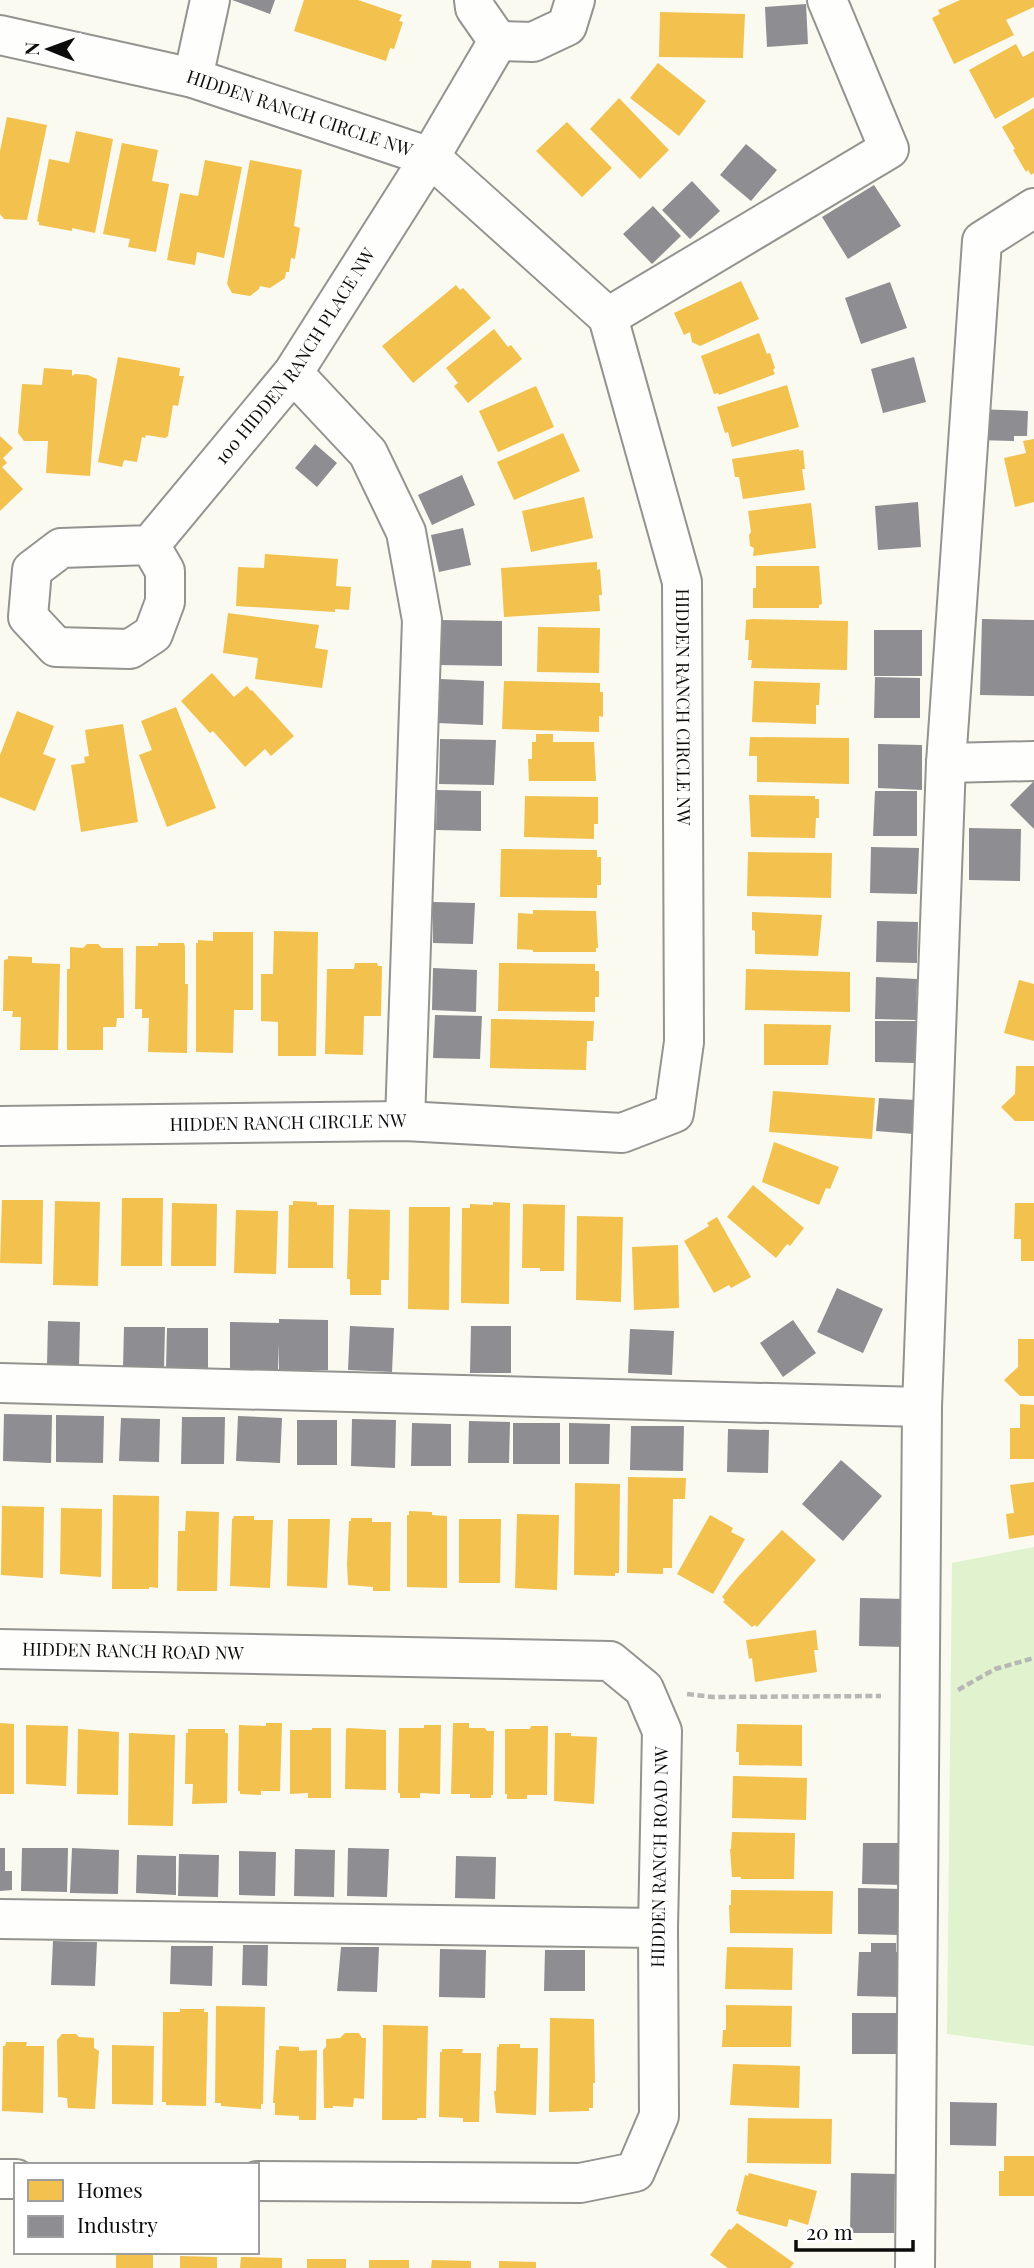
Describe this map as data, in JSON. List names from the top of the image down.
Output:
{
  "streets": {
    "street": ["HIDDEN RANCH CIRCLE NW", "100 HIDDEN RANCH PLACE NW", "HIDDEN RANCH ROAD NW"]
  },
  "crossings": [
    ["HIDDEN RANCH CIRCLE NW", "100 HIDDEN RANCH PLACE NW"]
  ],
  "legend": ["Homes", "Industry"],
  "scale_bar": "20 m",
  "north": "left"
}
